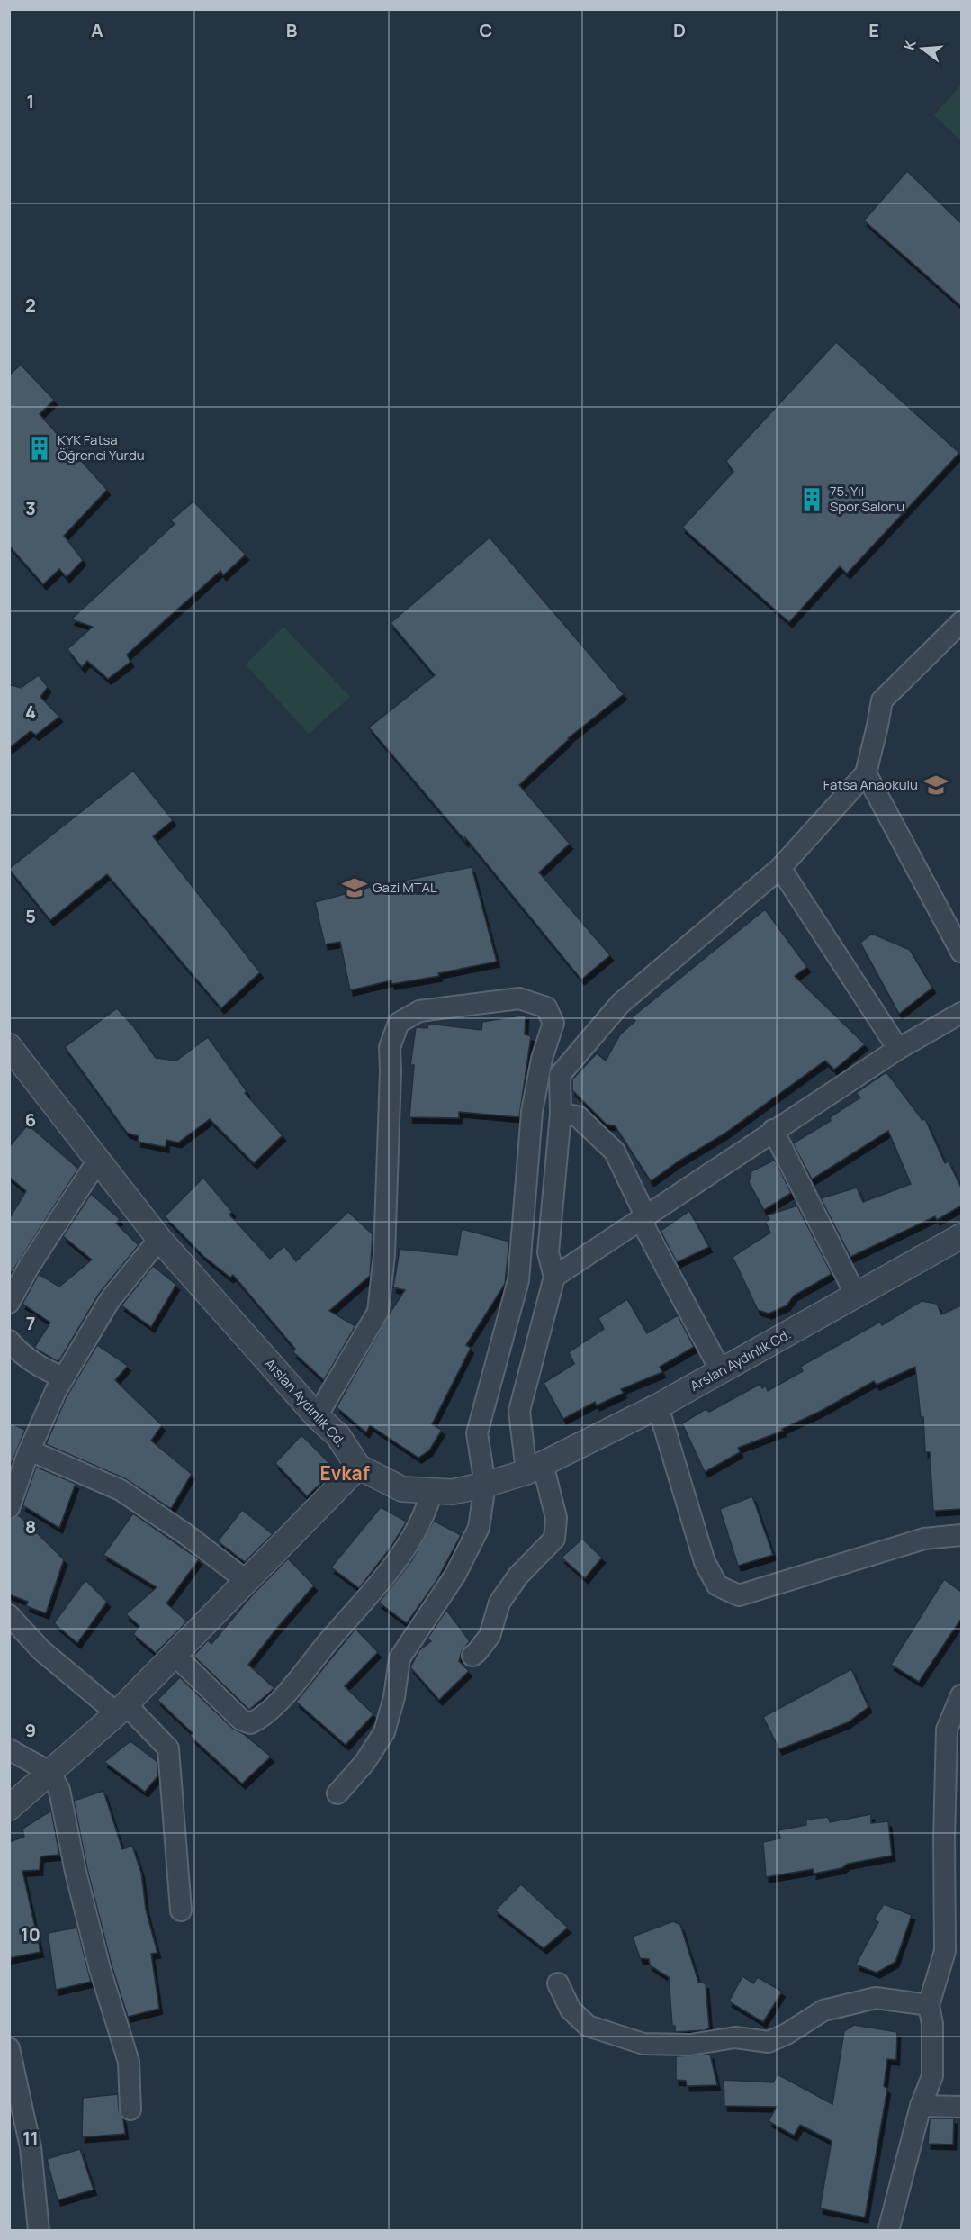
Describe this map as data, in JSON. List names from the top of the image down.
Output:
{
  "streets": {
    "street": ["Arslan Aydınlık Cd."]
  },
  "districts": ["Evkaf"],
  "places": {
    "building": ["KYK Fatsa Öğrenci Yurdu", "75. Yıl Spor Salonu"],
    "school or university": ["Fatsa Anaokulu", "Gazi MTAL"]
  },
  "north": "left",
  "grid": {
    "columns": [
      "A",
      "B",
      "C",
      "D",
      "E"
    ],
    "rows": [
      "1",
      "2",
      "3",
      "4",
      "5",
      "6",
      "7",
      "8",
      "9",
      "10",
      "11"
    ]
  }
}
